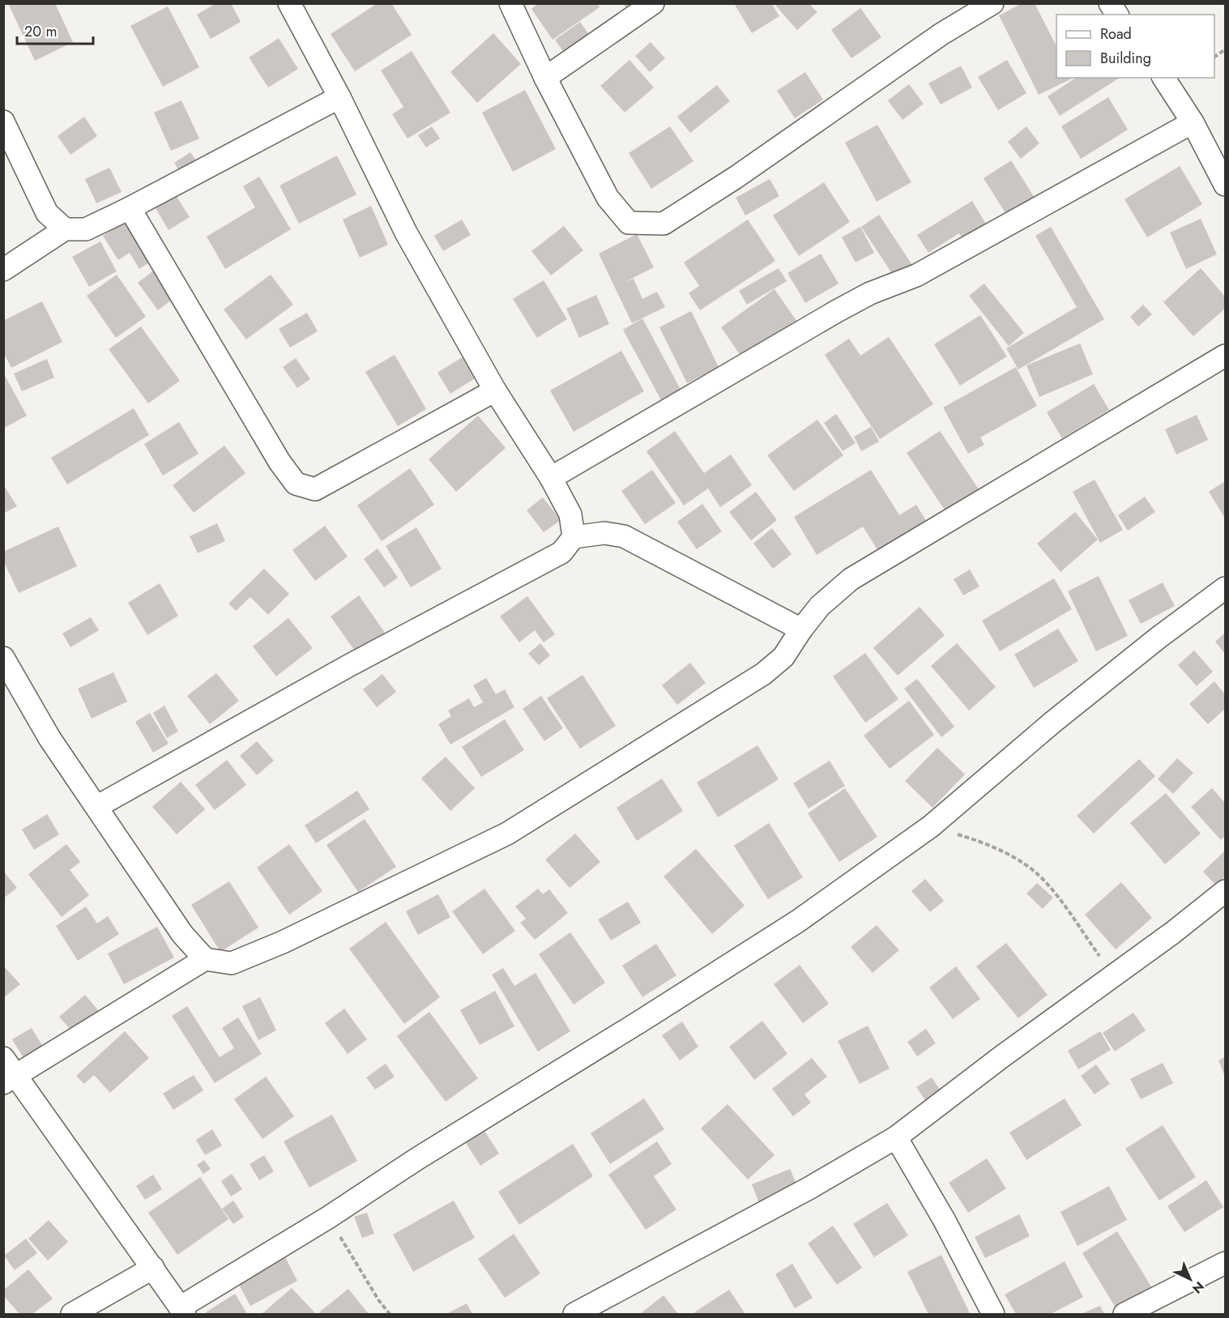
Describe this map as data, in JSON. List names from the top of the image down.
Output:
{
  "legend": ["Road", "Building"],
  "scale_bar": "20 m",
  "north": "bottom right"
}
